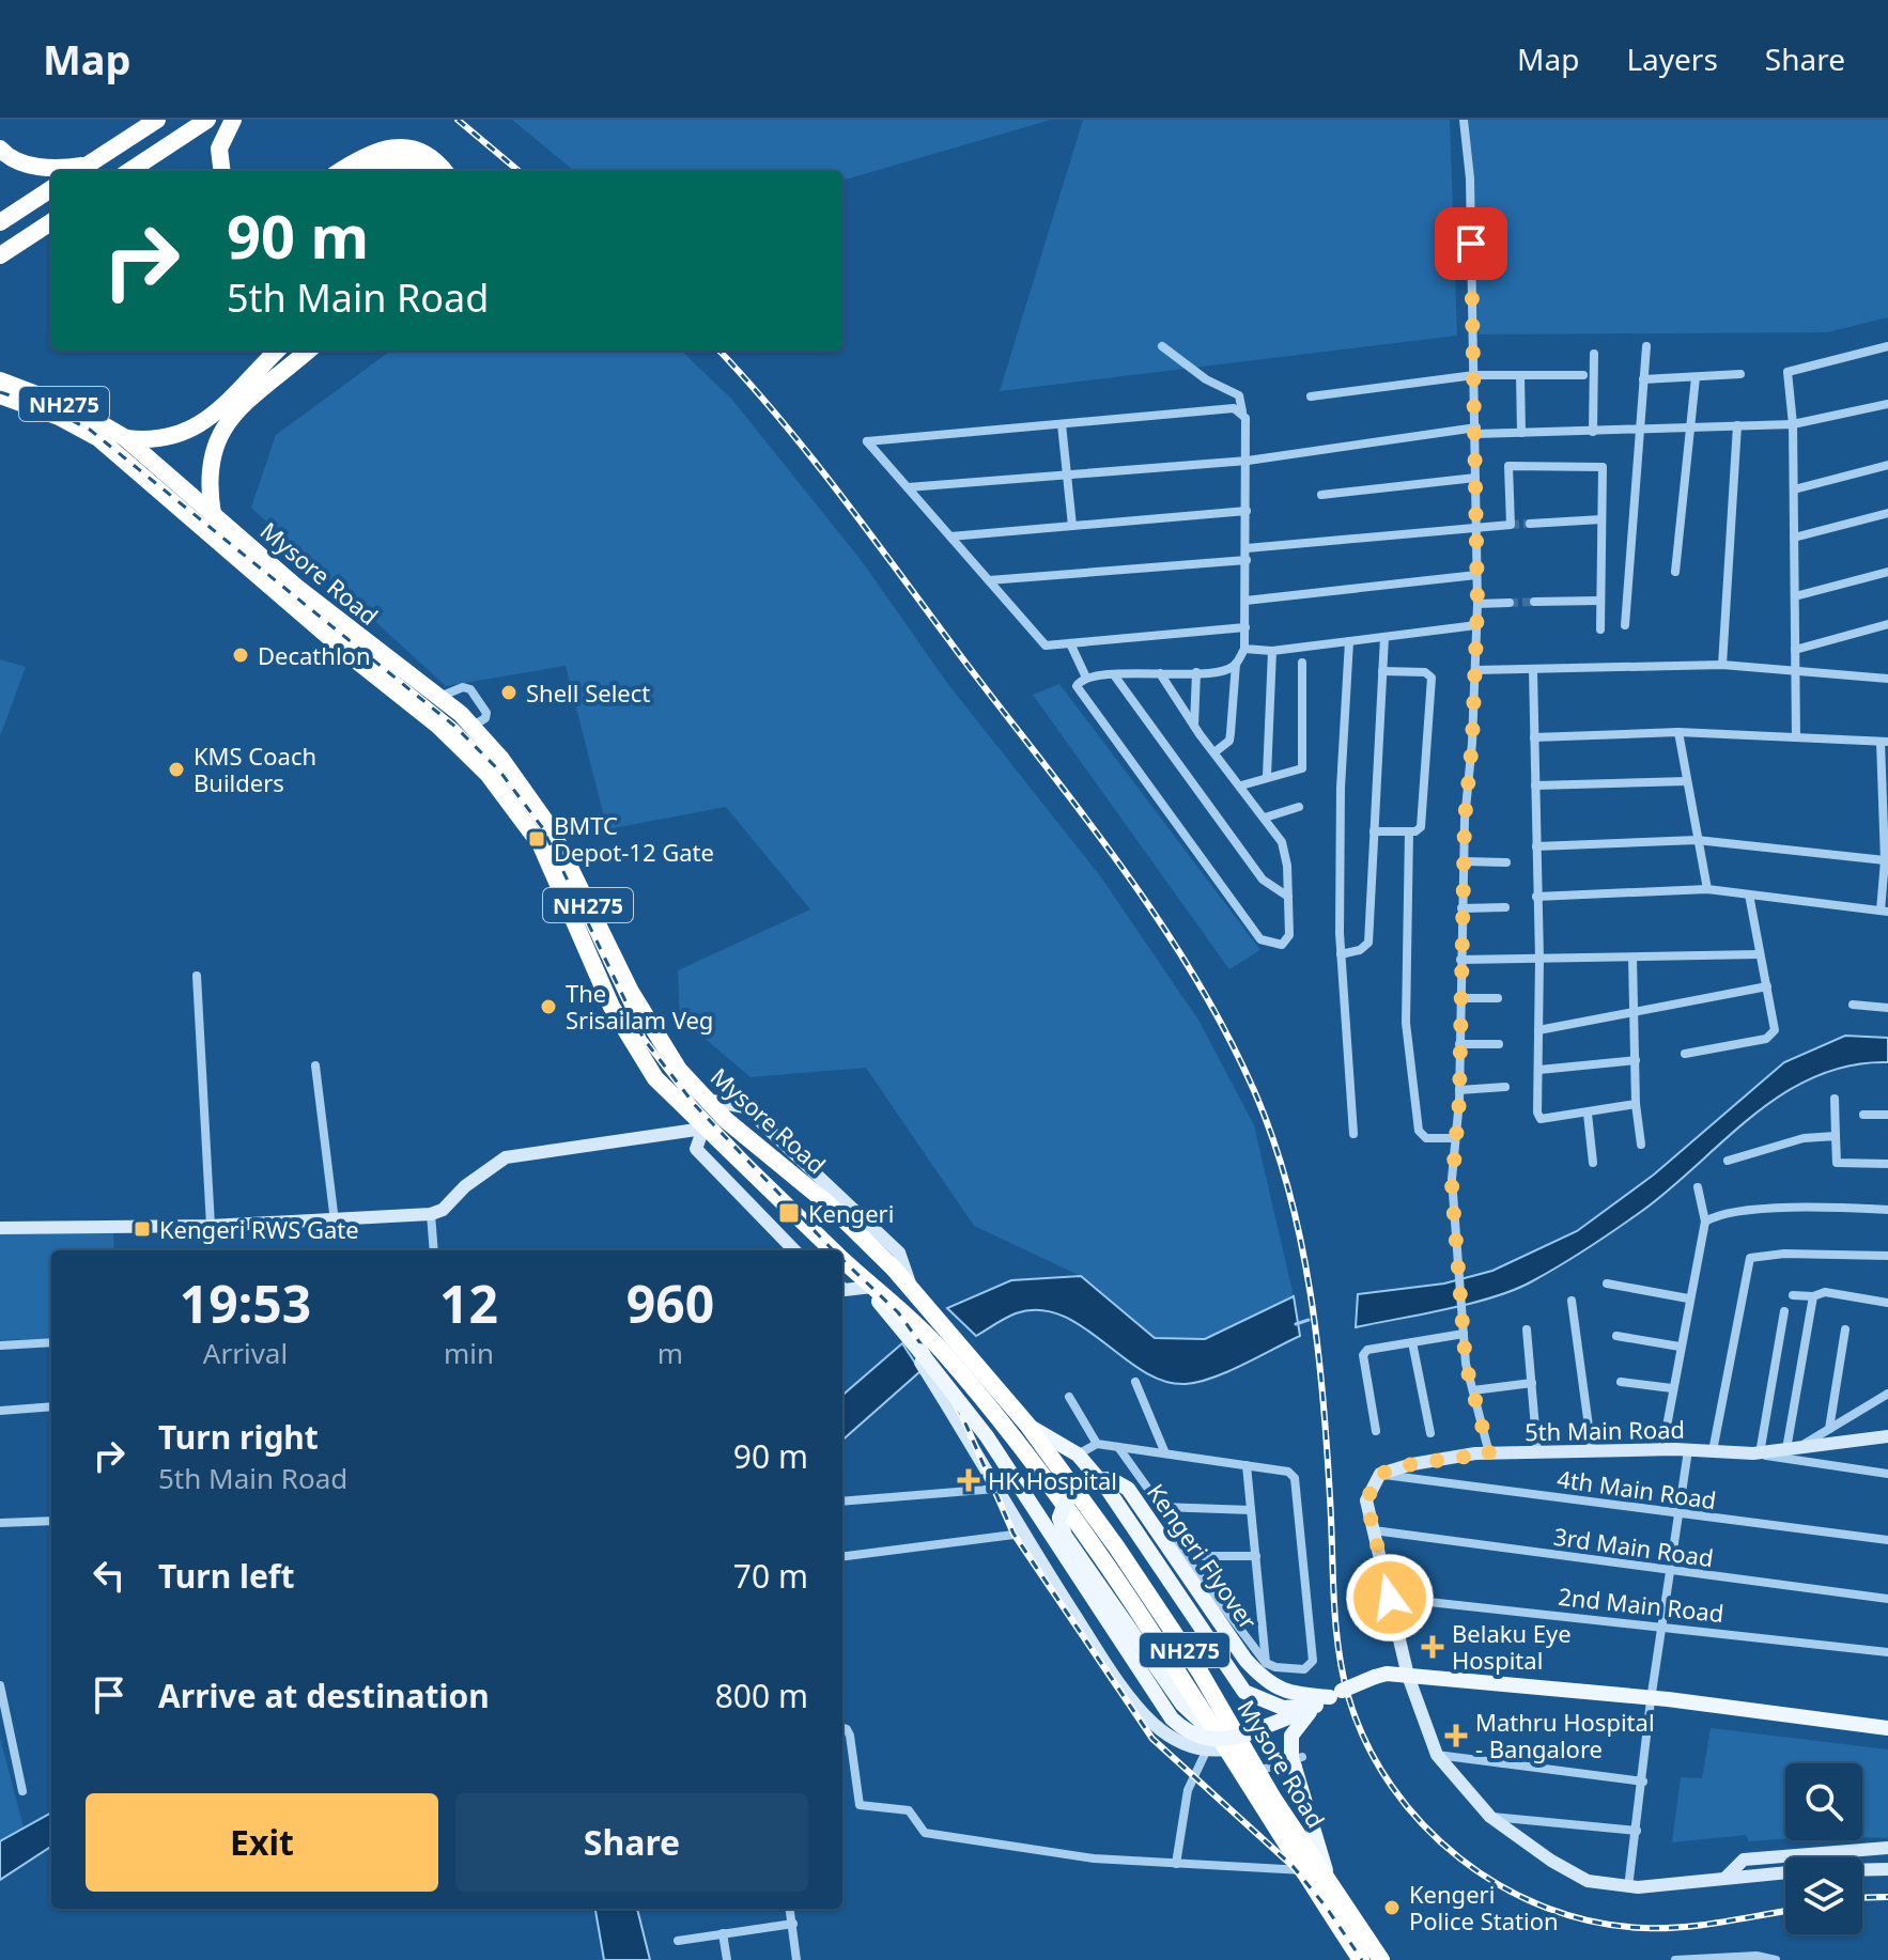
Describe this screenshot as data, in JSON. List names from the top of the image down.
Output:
{
  "streets": {
    "highway": ["NH275", "Mysore Road"],
    "main road": ["Kengeri Flyover"],
    "street": [
      "5th Main Road",
      "4th Main Road",
      "3rd Main Road",
      "2nd Main Road"
    ]
  },
  "crossings": [
    ["Mysore Road", "Kengeri Flyover"],
    ["5th Main Road", "4th Main Road"]
  ],
  "places": {
    "other": [
      "Decathlon",
      "Shell Select",
      "KMS Coach Builders",
      "The Srisailam Veg",
      "Kengeri Police Station"
    ],
    "transit": ["BMTC Depot-12 Gate", "Kengeri", "Kengeri RWS Gate"],
    "health": ["HK Hospital", "Belaku Eye Hospital", "Mathru Hospital - Bangalore"]
  },
  "page": {
    "header": "Map",
    "nav": ["Map", "Layers", "Share"],
    "turn": ["90 m", "5th Main Road"],
    "eta": [
      "19:53",
      "Arrival",
      "12",
      "min",
      "960",
      "m"
    ],
    "list": [
      {
        "name": "Turn right",
        "note": "5th Main Road",
        "value": "90 m"
      },
      {
        "name": "Turn left",
        "value": "70 m"
      },
      {
        "name": "Arrive at destination",
        "value": "800 m"
      }
    ],
    "buttons": ["Exit", "Share"]
  }
}
